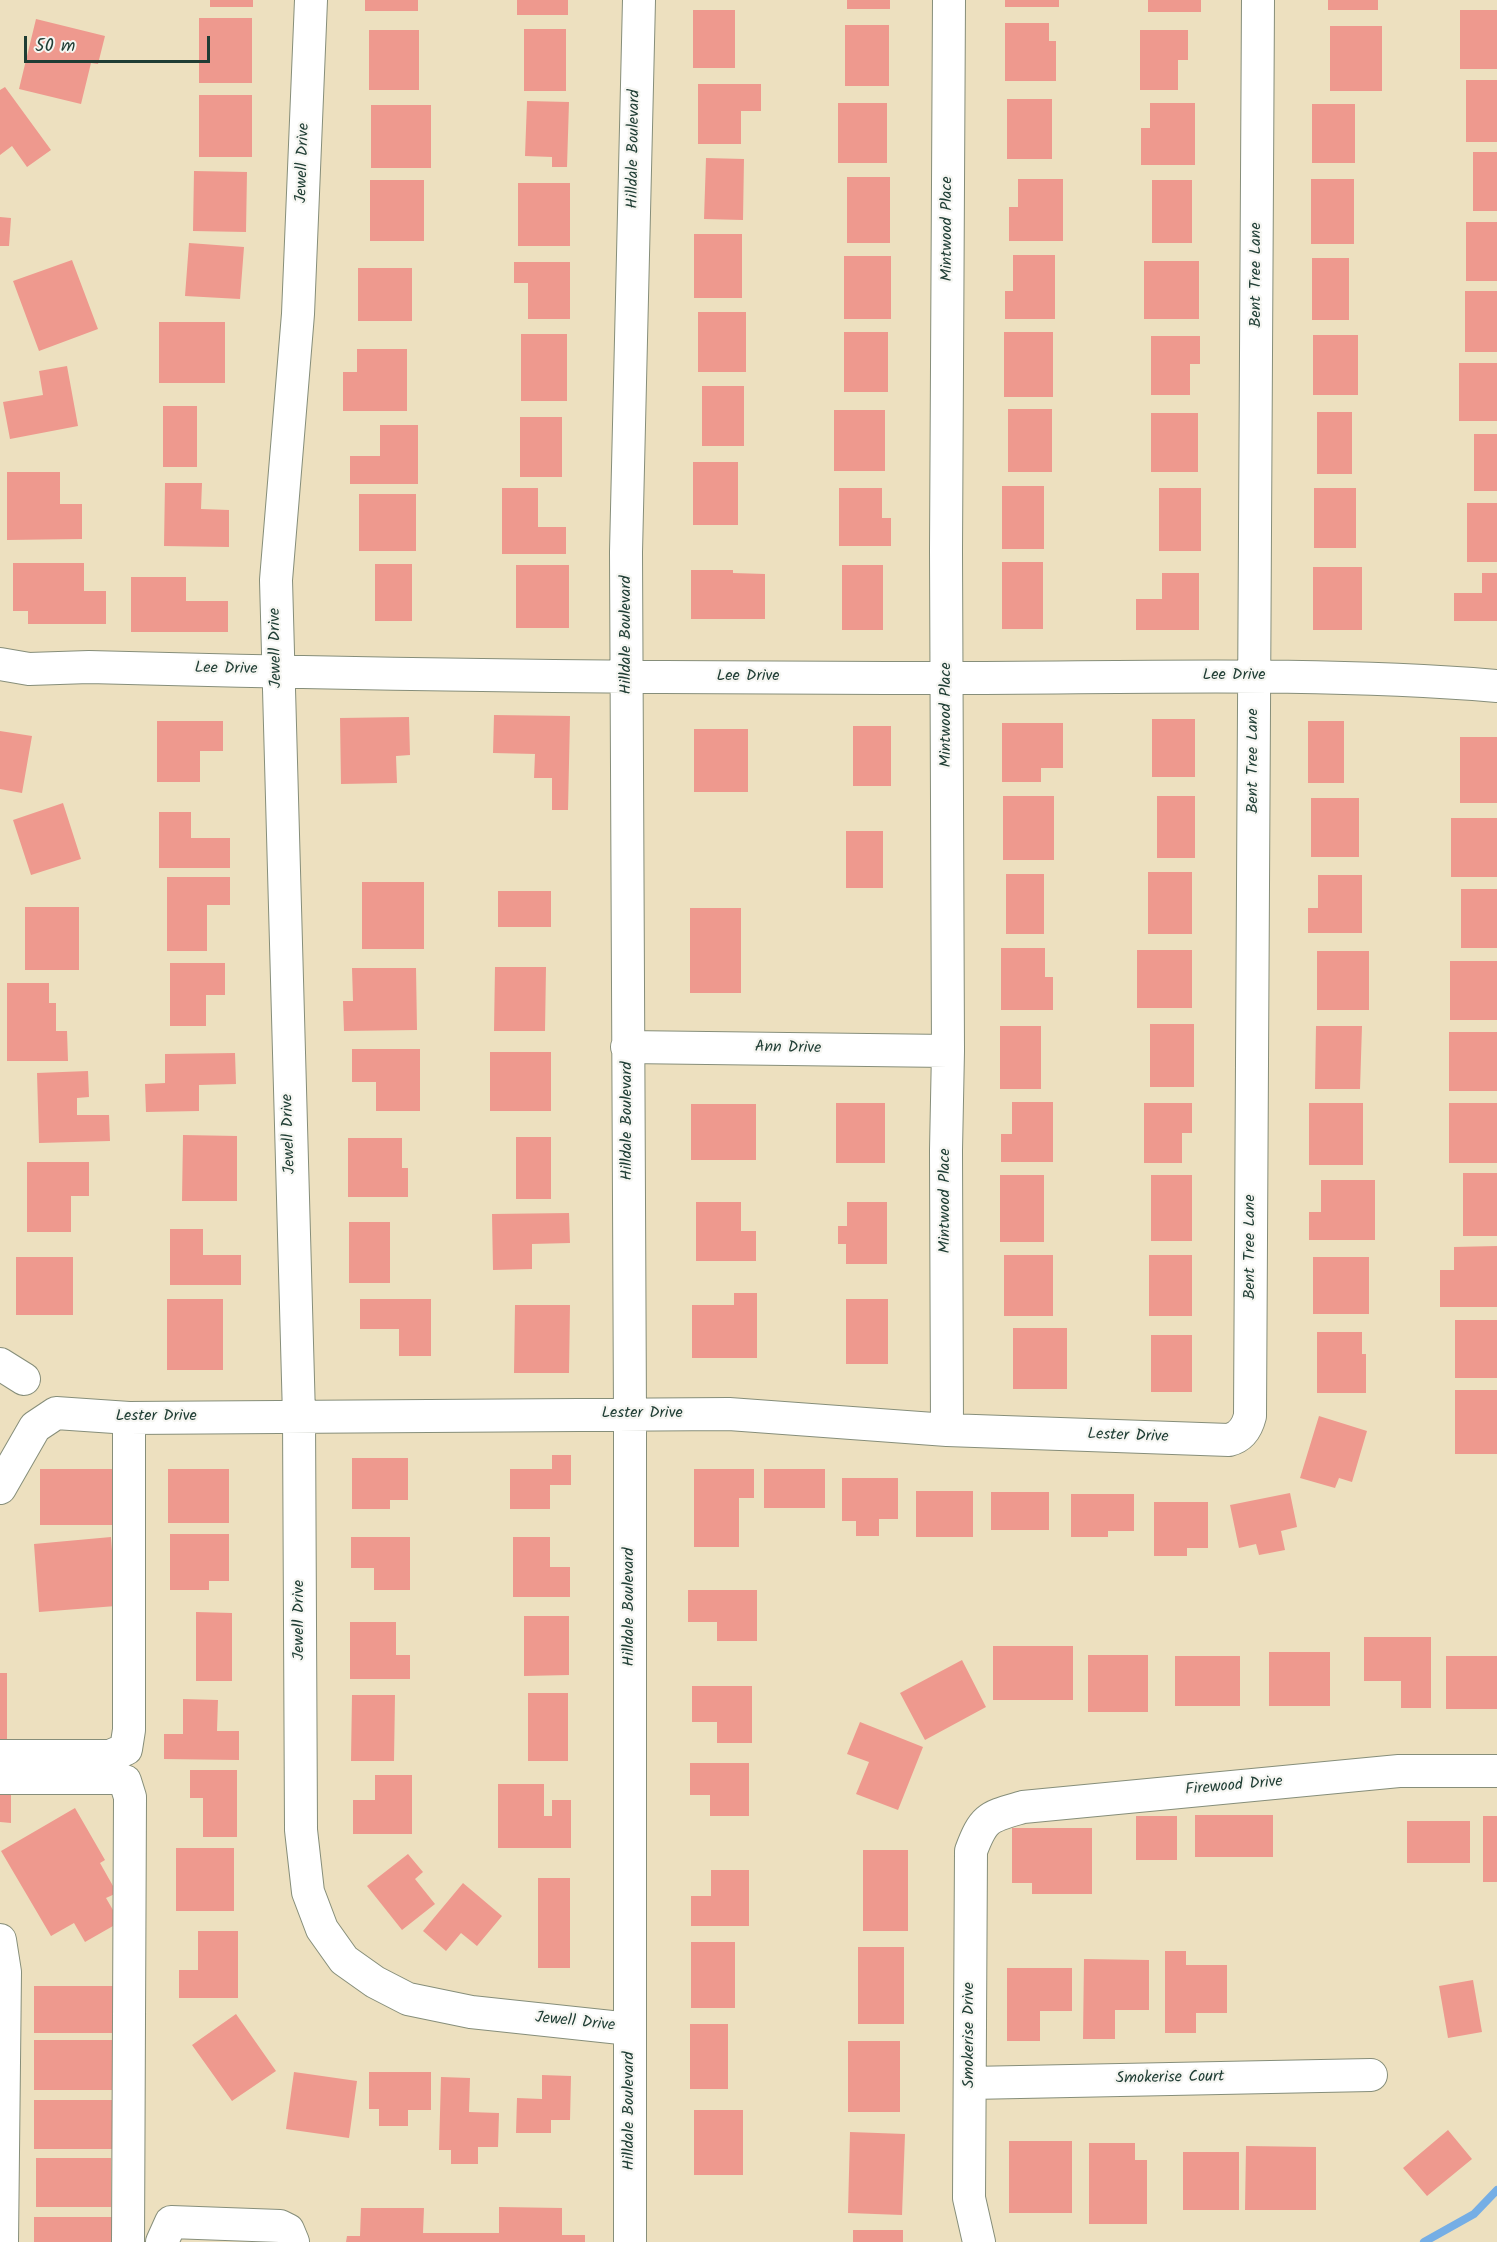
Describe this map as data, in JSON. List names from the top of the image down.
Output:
{
  "streets": {
    "street": [
      "Hilldale Boulevard",
      "Jewell Drive",
      "Mintwood Place",
      "Bent Tree Lane",
      "Lee Drive",
      "Ann Drive",
      "Lester Drive",
      "Firewood Drive",
      "Smokerise Drive",
      "Smokerise Court"
    ]
  },
  "crossings": [
    ["Hilldale Boulevard", "Jewell Drive"],
    ["Hilldale Boulevard", "Lee Drive"],
    ["Hilldale Boulevard", "Ann Drive"],
    ["Hilldale Boulevard", "Lester Drive"],
    ["Jewell Drive", "Lee Drive"],
    ["Jewell Drive", "Lester Drive"],
    ["Mintwood Place", "Lee Drive"],
    ["Mintwood Place", "Ann Drive"],
    ["Mintwood Place", "Lester Drive"],
    ["Bent Tree Lane", "Lee Drive"],
    ["Bent Tree Lane", "Lester Drive"],
    ["Firewood Drive", "Smokerise Drive"],
    ["Smokerise Drive", "Smokerise Court"]
  ],
  "scale_bar": "50 m"
}
